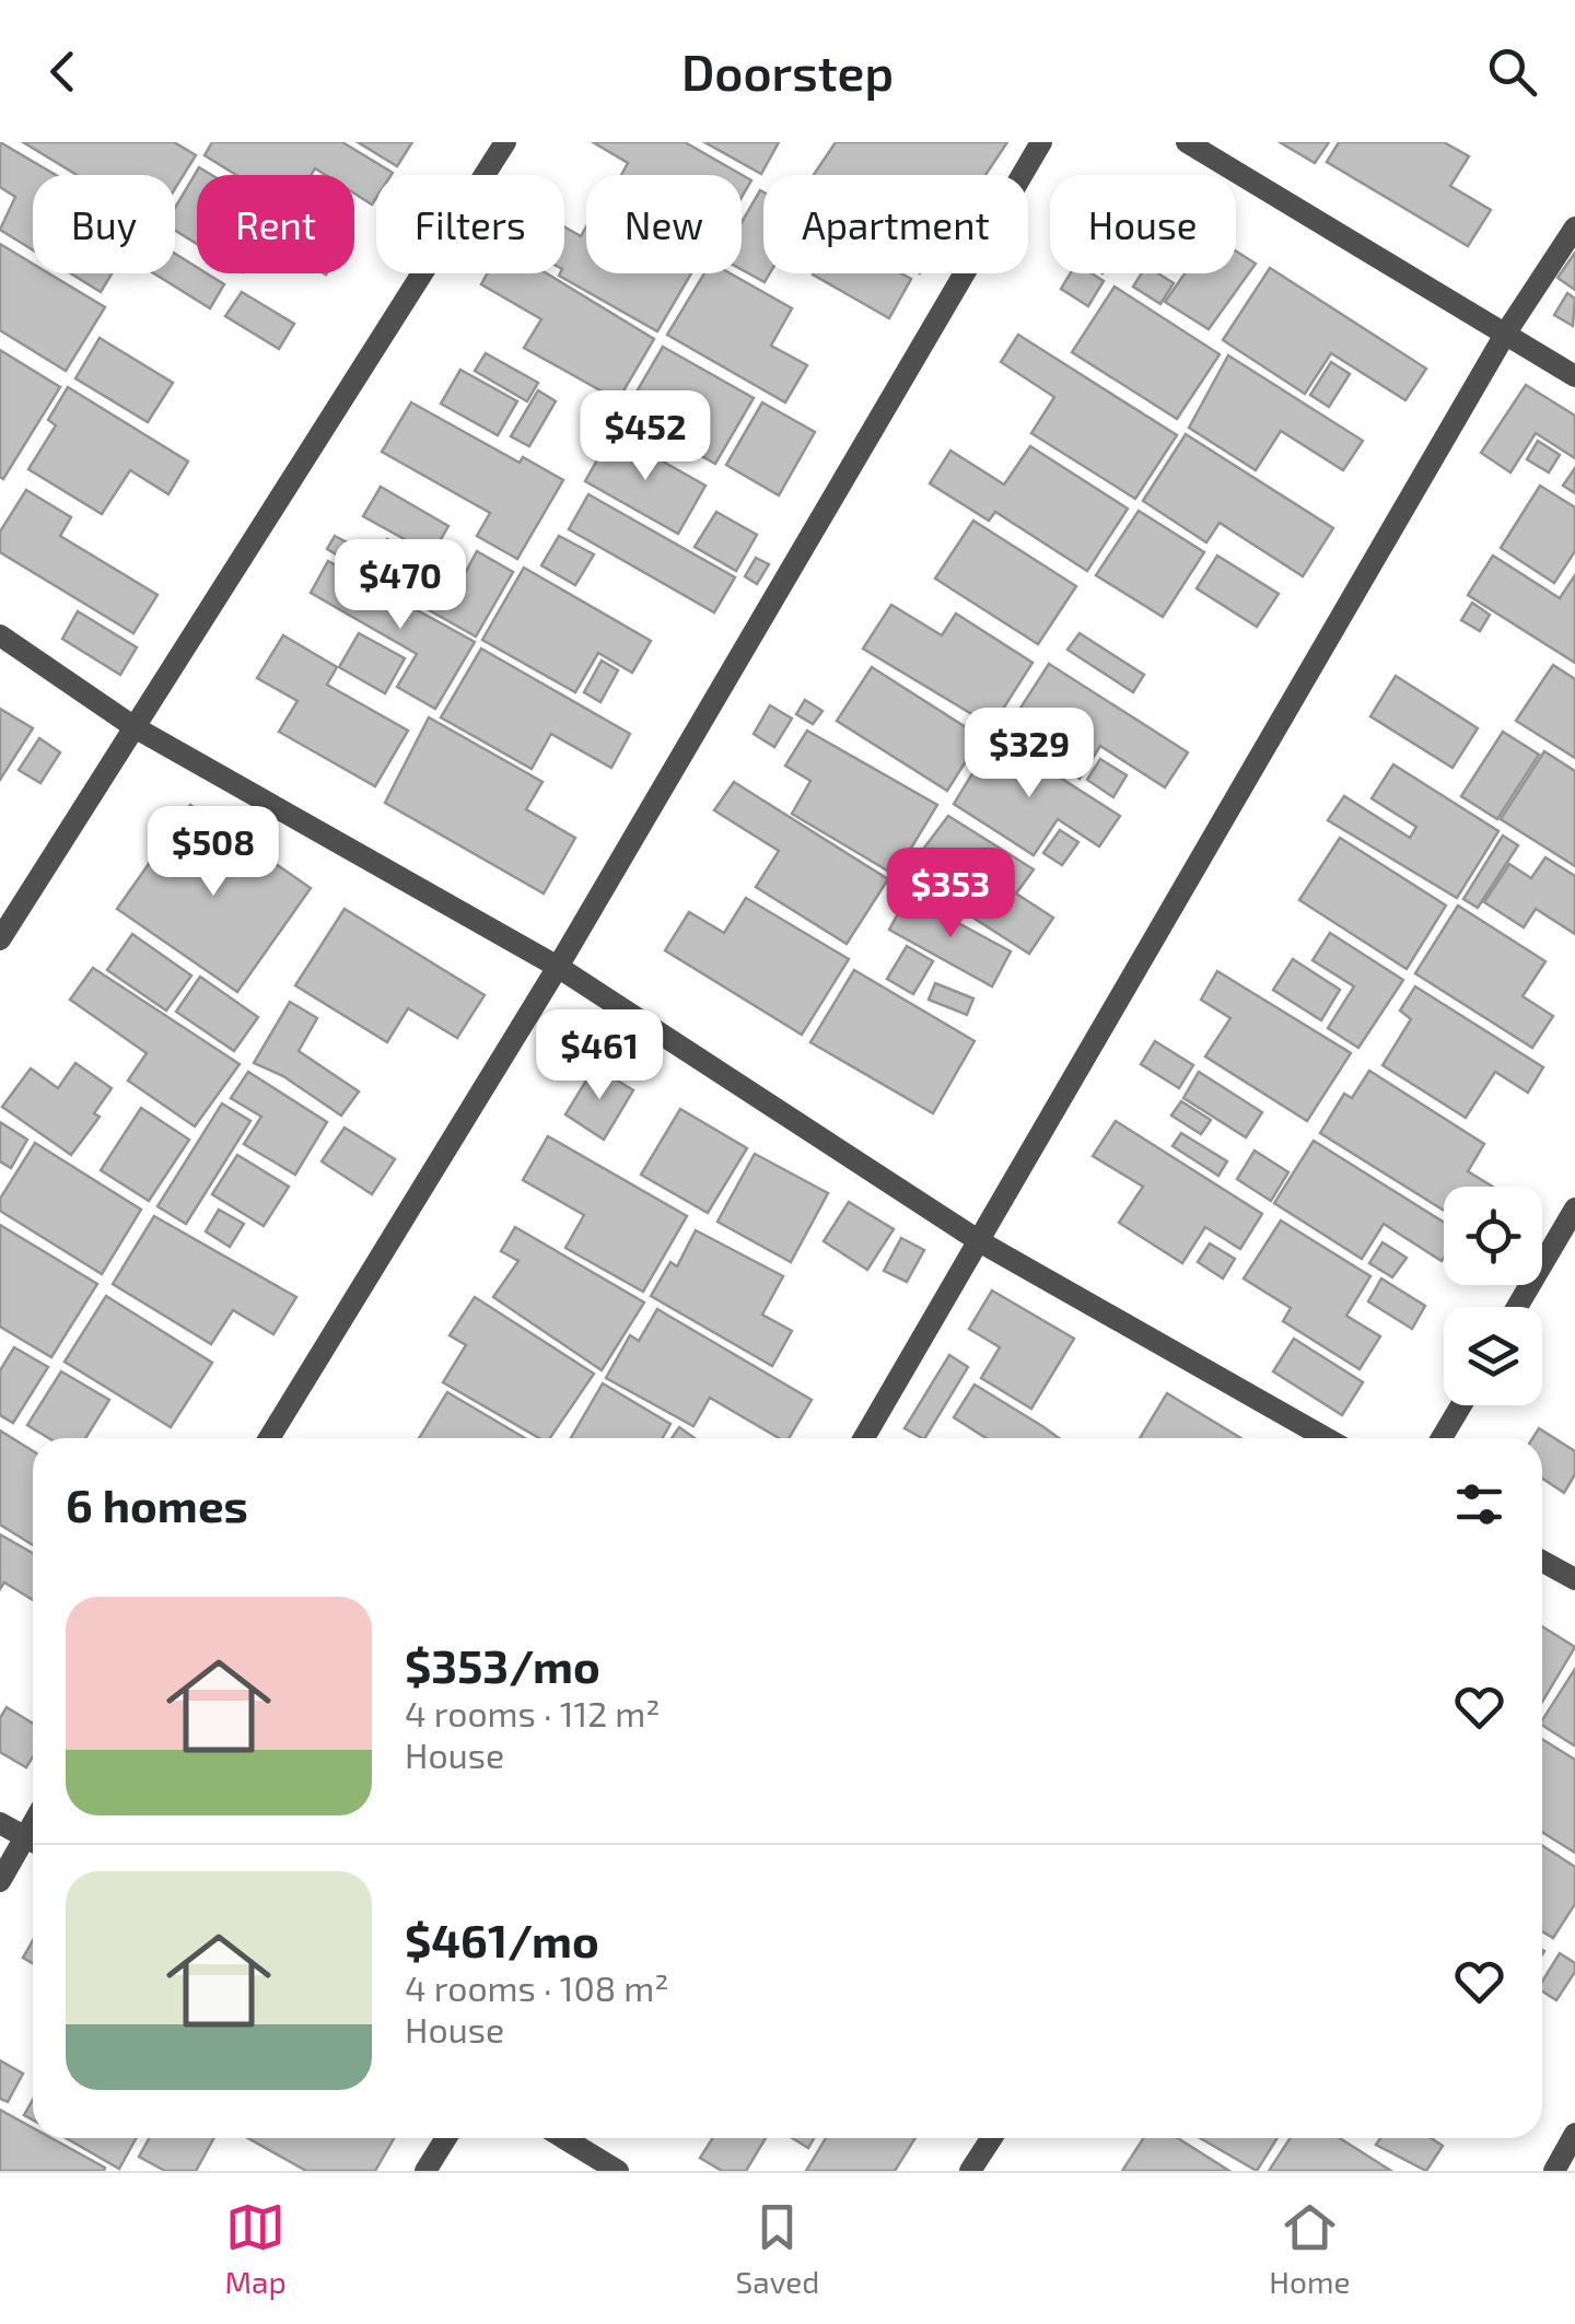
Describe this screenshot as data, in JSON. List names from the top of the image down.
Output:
{
  "page": {
    "header": "Doorstep",
    "chip": [
      "Buy",
      "Rent",
      "Filters",
      "New",
      "Apartment",
      "House"
    ],
    "price": [
      "$452",
      "$470",
      "$329",
      "$508",
      "$353",
      "$461"
    ],
    "heading": "6 homes",
    "list": [
      {
        "name": "$353/mo",
        "note": "4 rooms · 112 m² · House"
      },
      {
        "name": "$461/mo",
        "note": "4 rooms · 108 m² · House"
      }
    ],
    "tabs": ["Map", "Saved", "Home"]
  }
}
